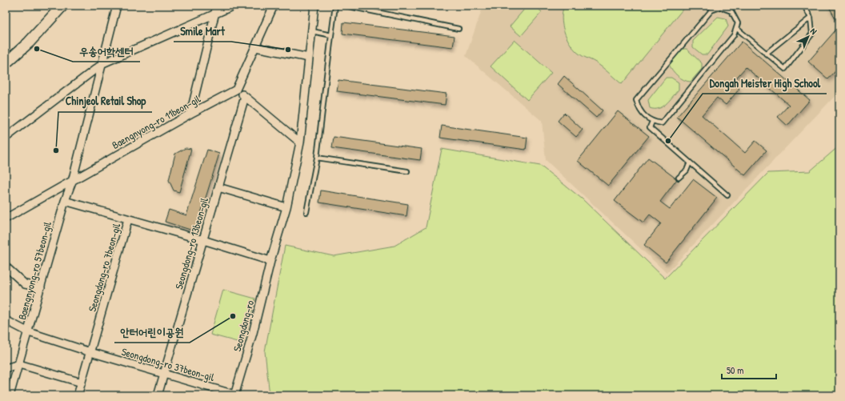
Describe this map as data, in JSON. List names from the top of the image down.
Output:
{
  "streets": {
    "street": [
      "Baengnyong-ro 11beon-gil",
      "Seongdong-ro 13beon-gil",
      "Seongdong-ro 7beon-gil",
      "Baengnyong-ro 57beon-gil",
      "Seongdong-ro",
      "Seongdong-ro 37beon-gil"
    ]
  },
  "crossings": [
    ["Baengnyong-ro 11beon-gil", "Baengnyong-ro 57beon-gil"],
    ["Seongdong-ro 13beon-gil", "Seongdong-ro 7beon-gil"],
    ["Seongdong-ro 13beon-gil", "Seongdong-ro 37beon-gil"],
    ["Seongdong-ro 7beon-gil", "Seongdong-ro 37beon-gil"],
    ["Baengnyong-ro 57beon-gil", "Seongdong-ro 37beon-gil"],
    ["Seongdong-ro", "Seongdong-ro 37beon-gil"]
  ],
  "places": [
    "우송어학센터",
    "Smile Mart",
    "Dongah Meister High School",
    "Chinjeol Retail Shop",
    "안터어린이공원"
  ],
  "scale_bar": "50 m",
  "north": "top right"
}
